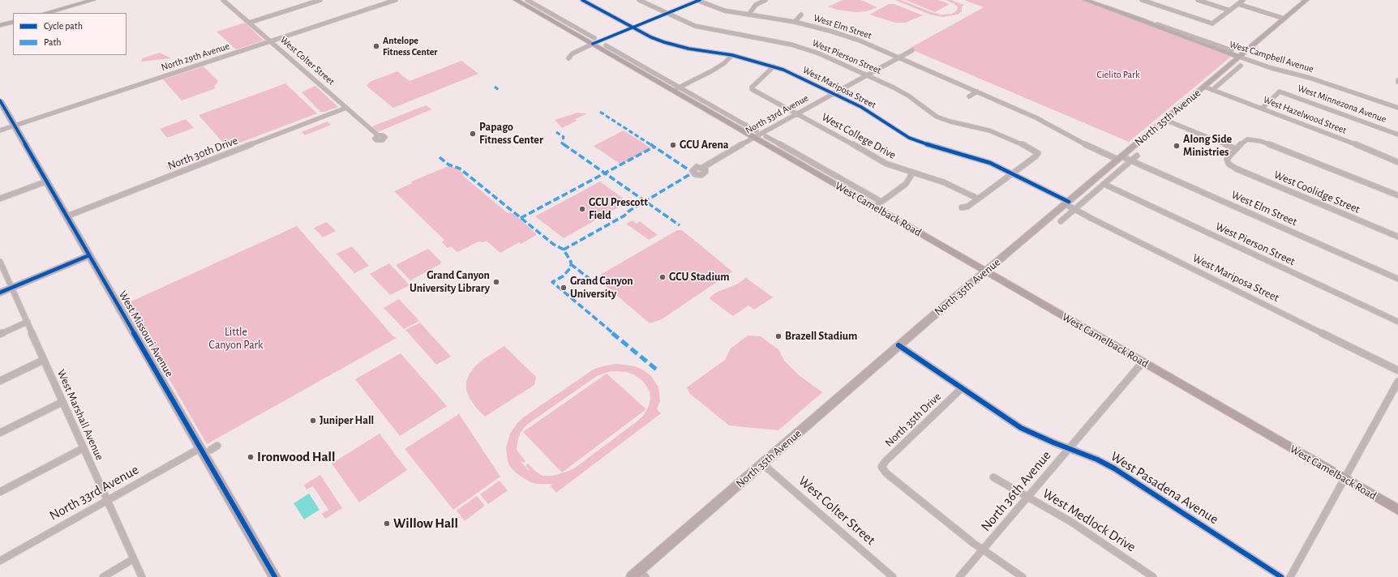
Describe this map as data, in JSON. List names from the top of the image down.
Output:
{
  "streets": {
    "main road": [
      "West Campbell Avenue",
      "North 35th Avenue",
      "West Camelback Road",
      "West Missouri Avenue"
    ],
    "street": [
      "West Elm Street",
      "North 29th Avenue",
      "West Pierson Street",
      "West Colter Street",
      "West Mariposa Street",
      "West Minnezona Avenue",
      "North 33rd Avenue",
      "West Hazelwood Street",
      "West College Drive",
      "North 30th Drive",
      "West Coolidge Street",
      "West Marshall Avenue",
      "North 35th Drive",
      "West Pasadena Avenue",
      "North 36th Avenue",
      "West Medlock Drive"
    ]
  },
  "crossings": [
    ["West Elm Street", "North 33rd Avenue"],
    ["West Elm Street", "North 35th Avenue"],
    ["North 29th Avenue", "West Colter Street"],
    ["North 29th Avenue", "West Missouri Avenue"],
    ["West Pierson Street", "West Mariposa Street"],
    ["West Pierson Street", "North 33rd Avenue"],
    ["West Pierson Street", "North 35th Avenue"],
    ["West Campbell Avenue", "North 35th Avenue"],
    ["West Colter Street", "North 35th Avenue"],
    ["West Colter Street", "North 30th Drive"],
    ["West Mariposa Street", "North 33rd Avenue"],
    ["West Mariposa Street", "North 35th Avenue"],
    ["West Mariposa Street", "West College Drive"],
    ["West Minnezona Avenue", "West Hazelwood Street"],
    ["North 33rd Avenue", "West College Drive"],
    ["North 33rd Avenue", "West Camelback Road"],
    ["North 33rd Avenue", "West Missouri Avenue"],
    ["North 33rd Avenue", "West Marshall Avenue"],
    ["West Hazelwood Street", "North 35th Avenue"],
    ["North 35th Avenue", "West Camelback Road"],
    ["North 35th Avenue", "West Pasadena Avenue"],
    ["North 30th Drive", "West Missouri Avenue"],
    ["West Camelback Road", "North 36th Avenue"],
    ["North 35th Drive", "West Pasadena Avenue"],
    ["North 35th Drive", "North 36th Avenue"],
    ["West Pasadena Avenue", "North 36th Avenue"],
    ["North 36th Avenue", "West Medlock Drive"]
  ],
  "parks": ["Cielito Park", "Little Canyon Park"],
  "places": [
    "Antelope Fitness Center",
    "Papago Fitness Center",
    "GCU Arena",
    "Along Side Ministries",
    "GCU Prescott Field",
    "GCU Stadium",
    "Grand Canyon University Library",
    "Grand Canyon University",
    "Brazell Stadium",
    "Juniper Hall",
    "Ironwood Hall",
    "Willow Hall"
  ],
  "legend": ["Cycle path", "Path"]
}
